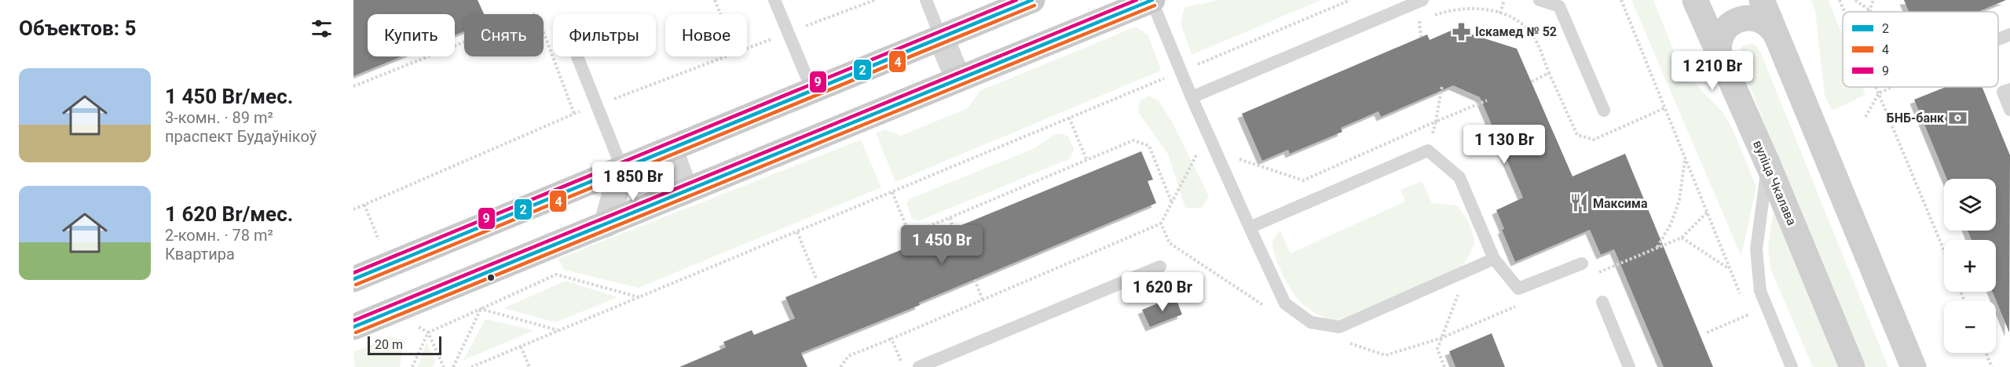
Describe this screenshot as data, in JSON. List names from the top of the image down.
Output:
{
  "streets": {
    "main road": ["вуліца Чкалава"]
  },
  "places": {
    "pharmacy": ["Іскамед № 52"],
    "bank": ["БНБ-банк"],
    "restaurant": ["Максима"]
  },
  "lines": ["transit line 2", "transit line 9", "transit line 4"],
  "legend": ["2", "4", "9"],
  "scale_bar": "20 m",
  "page": {
    "heading": "Объектов: 5",
    "chip": [
      "Купить",
      "Снять",
      "Фильтры",
      "Новое"
    ],
    "price": [
      "1 210 Br",
      "1 130 Br",
      "1 850 Br",
      "1 450 Br",
      "1 620 Br"
    ],
    "list": [
      {
        "name": "1 450 Br/мес.",
        "note": "3-комн. · 89 m² · праспект Будаўнікоў"
      },
      {
        "name": "1 620 Br/мес.",
        "note": "2-комн. · 78 m² · Квартира"
      }
    ],
    "map_buttons": ["+", "−"],
    "scale": "20 m"
  }
}
